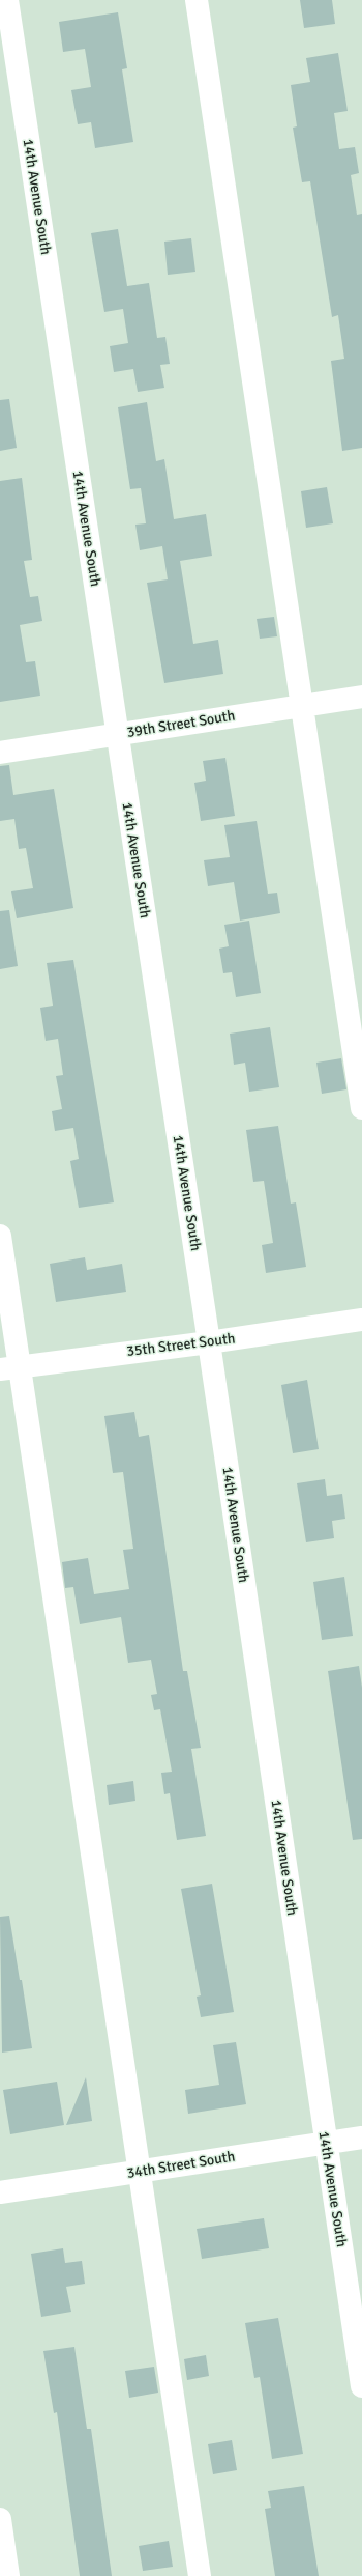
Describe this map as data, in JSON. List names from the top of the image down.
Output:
{
  "streets": {
    "street": [
      "14th Avenue South",
      "39th Street South",
      "35th Street South",
      "34th Street South"
    ]
  },
  "crossings": [
    ["14th Avenue South", "39th Street South"],
    ["14th Avenue South", "35th Street South"],
    ["14th Avenue South", "34th Street South"]
  ]
}
